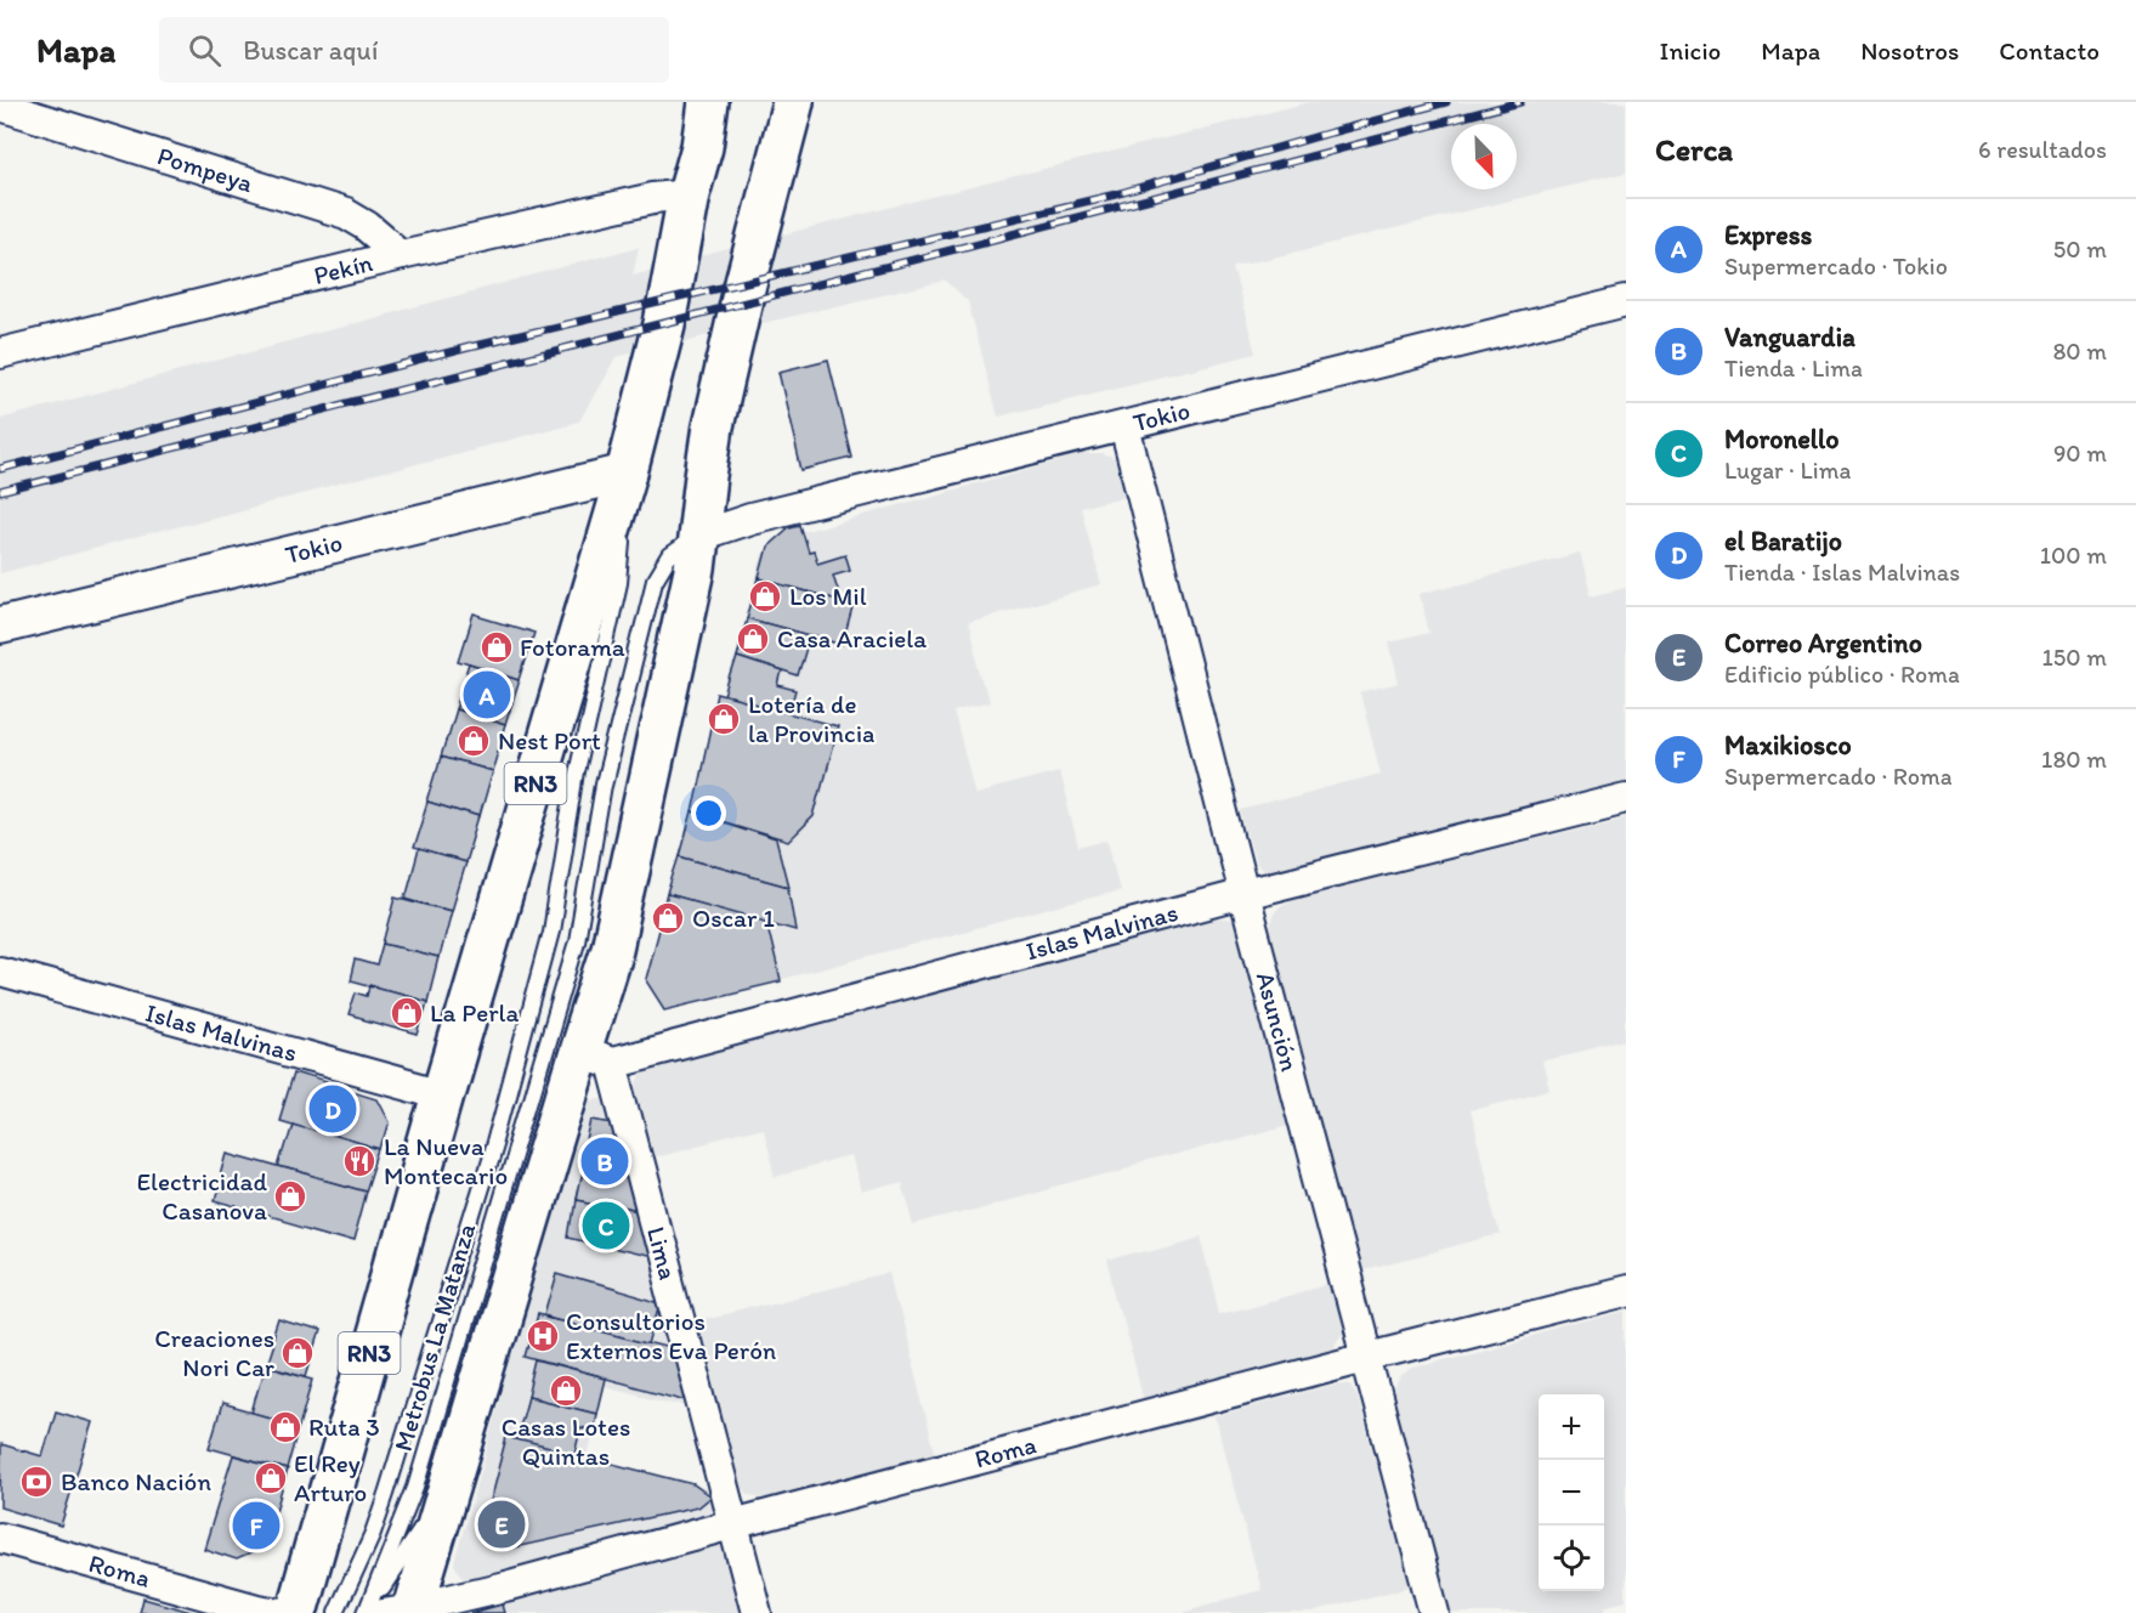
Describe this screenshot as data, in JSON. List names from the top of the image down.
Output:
{
  "streets": {
    "highway": ["RN3"],
    "street": [
      "Pompeya",
      "Pekín",
      "Tokio",
      "Islas Malvinas",
      "Asunción",
      "Lima",
      "Roma"
    ],
    "lane": ["Metrobus La Matanza"]
  },
  "crossings": [
    ["Pompeya", "Pekín"],
    ["Pekín", "RN3"],
    ["Tokio", "RN3"],
    ["Tokio", "Asunción"],
    ["Tokio", "Metrobus La Matanza"],
    ["RN3", "Islas Malvinas"],
    ["RN3", "Metrobus La Matanza"],
    ["Islas Malvinas", "Asunción"],
    ["Islas Malvinas", "Lima"],
    ["Asunción", "Roma"],
    ["Lima", "Roma"]
  ],
  "places": {
    "shop": [
      "Los Mil",
      "Casa Araciela",
      "Fotorama",
      "Lotería de la Provincia",
      "Nest Port",
      "Oscar 1",
      "La Perla",
      "Electricidad Casanova",
      "Creaciones Nori Car",
      "Casas Lotes Quintas",
      "Ruta 3",
      "El Rey Arturo"
    ],
    "restaurant": ["La Nueva Montecario"],
    "hospital": ["Consultorios Externos Eva Perón"],
    "bank": ["Banco Nación"]
  },
  "north": "bottom right",
  "page": {
    "header": "Mapa",
    "search": "Buscar aquí",
    "nav": [
      "Inicio",
      "Mapa",
      "Nosotros",
      "Contacto"
    ],
    "heading": ["Cerca", "6 resultados"],
    "list": [
      {
        "mark": "A",
        "name": "Express",
        "note": "Supermercado · Tokio",
        "value": "50 m"
      },
      {
        "mark": "B",
        "name": "Vanguardia",
        "note": "Tienda · Lima",
        "value": "80 m"
      },
      {
        "mark": "C",
        "name": "Moronello",
        "note": "Lugar · Lima",
        "value": "90 m"
      },
      {
        "mark": "D",
        "name": "el Baratijo",
        "note": "Tienda · Islas Malvinas",
        "value": "100 m"
      },
      {
        "mark": "E",
        "name": "Correo Argentino",
        "note": "Edificio público · Roma",
        "value": "150 m"
      },
      {
        "mark": "F",
        "name": "Maxikiosco",
        "note": "Supermercado · Roma",
        "value": "180 m"
      }
    ],
    "pins": [
      "A",
      "D",
      "B",
      "C",
      "E",
      "F"
    ],
    "map_buttons": ["+", "−"]
  }
}
